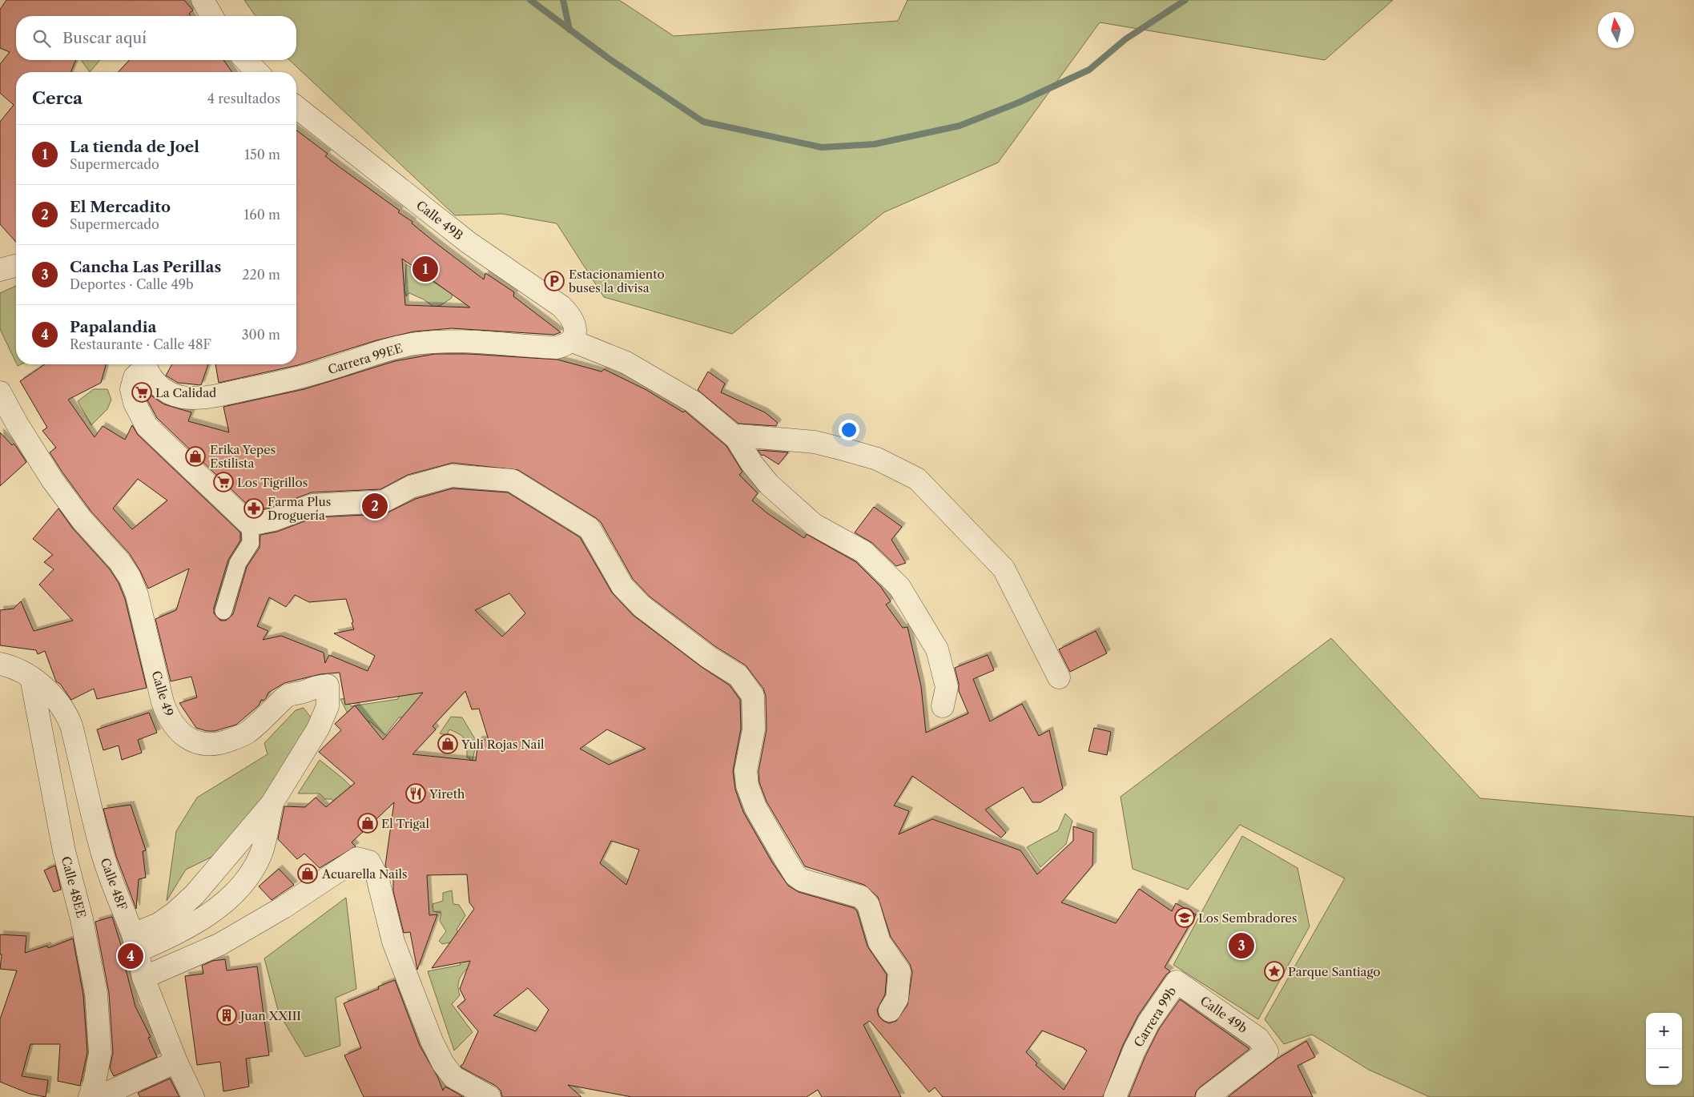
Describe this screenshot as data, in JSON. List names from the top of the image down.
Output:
{
  "streets": {
    "street": [
      "Calle 49B",
      "Carrera 99EE",
      "Calle 49",
      "Calle 48F",
      "Calle 48EE",
      "Calle 49b",
      "Carrera 99b"
    ]
  },
  "crossings": [
    ["Calle 49B", "Carrera 99EE"],
    ["Calle 49", "Calle 48F"],
    ["Calle 48F", "Calle 48EE"],
    ["Calle 49b", "Carrera 99b"]
  ],
  "places": {
    "parking": ["Estacionamiento buses la divisa"],
    "supermarket": ["La Calidad", "Los Tigrillos"],
    "shop": [
      "Erika Yepes Estilista",
      "Yuli Rojas Nail",
      "El Trigal",
      "Acuarella Nails"
    ],
    "pharmacy": ["Farma Plus Droguería"],
    "restaurant": ["Yireth"],
    "school or university": ["Los Sembradores"],
    "place": ["Parque Santiago"],
    "building": ["Juan XXIII"]
  },
  "north": "top",
  "page": {
    "search": "Buscar aquí",
    "heading": ["Cerca", "4 resultados"],
    "list": [
      {
        "mark": "1",
        "name": "La tienda de Joel",
        "note": "Supermercado",
        "value": "150 m"
      },
      {
        "mark": "2",
        "name": "El Mercadito",
        "note": "Supermercado",
        "value": "160 m"
      },
      {
        "mark": "3",
        "name": "Cancha Las Perillas",
        "note": "Deportes · Calle 49b",
        "value": "220 m"
      },
      {
        "mark": "4",
        "name": "Papalandia",
        "note": "Restaurante · Calle 48F",
        "value": "300 m"
      }
    ],
    "pins": [
      "1",
      "2",
      "3",
      "4"
    ],
    "map_buttons": ["+", "−"]
  }
}
